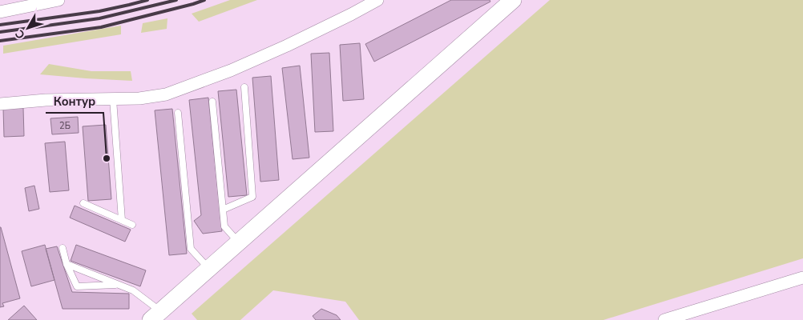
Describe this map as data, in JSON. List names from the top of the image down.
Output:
{
  "places": ["Контур"],
  "house_numbers": ["2Б"],
  "north": "bottom left"
}
